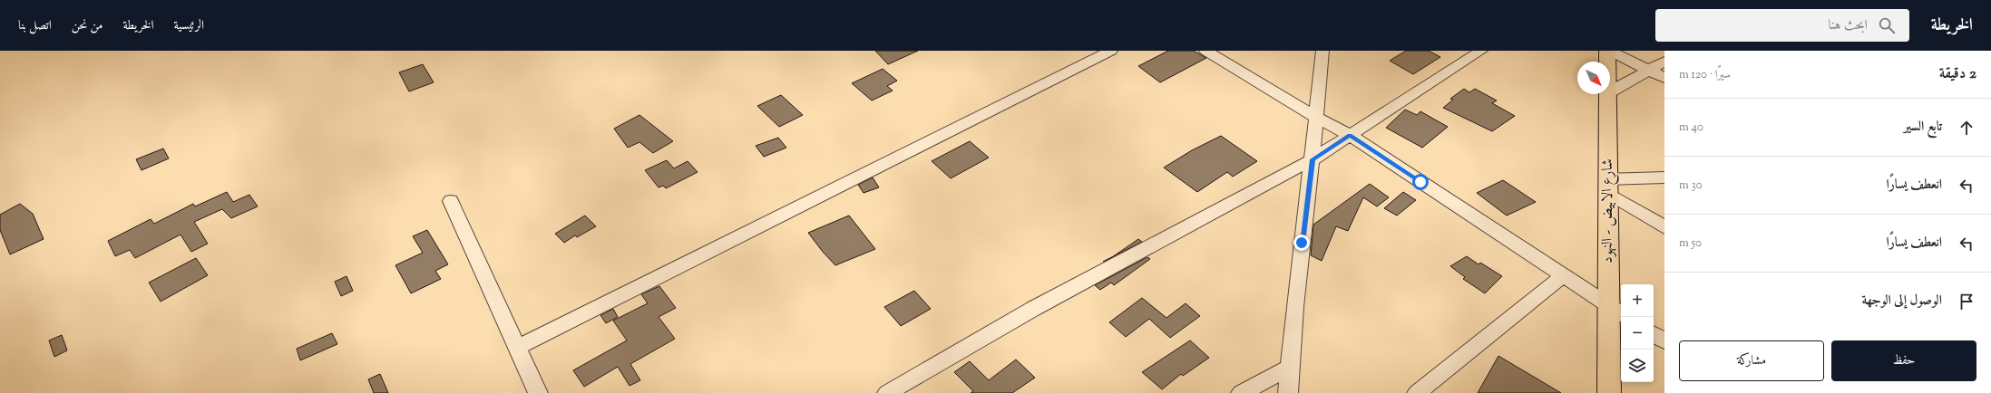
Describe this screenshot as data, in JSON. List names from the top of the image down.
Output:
{
  "streets": {
    "highway": ["شارع الابيض - النهود"]
  },
  "north": "bottom right",
  "page": {
    "header": "الخريطة",
    "search": "ابحث هنا",
    "nav": [
      "الرئيسية",
      "الخريطة",
      "من نحن",
      "اتصل بنا"
    ],
    "heading": ["2 دقيقة", "سيرًا · 120 m"],
    "list": [
      ["تابع السير", "40 m"],
      ["انعطف يسارًا", "30 m"],
      ["انعطف يسارًا", "50 m"],
      "الوصول إلى الوجهة"
    ],
    "map_buttons": ["+", "−"],
    "buttons": ["حفظ", "مشاركة"]
  }
}
